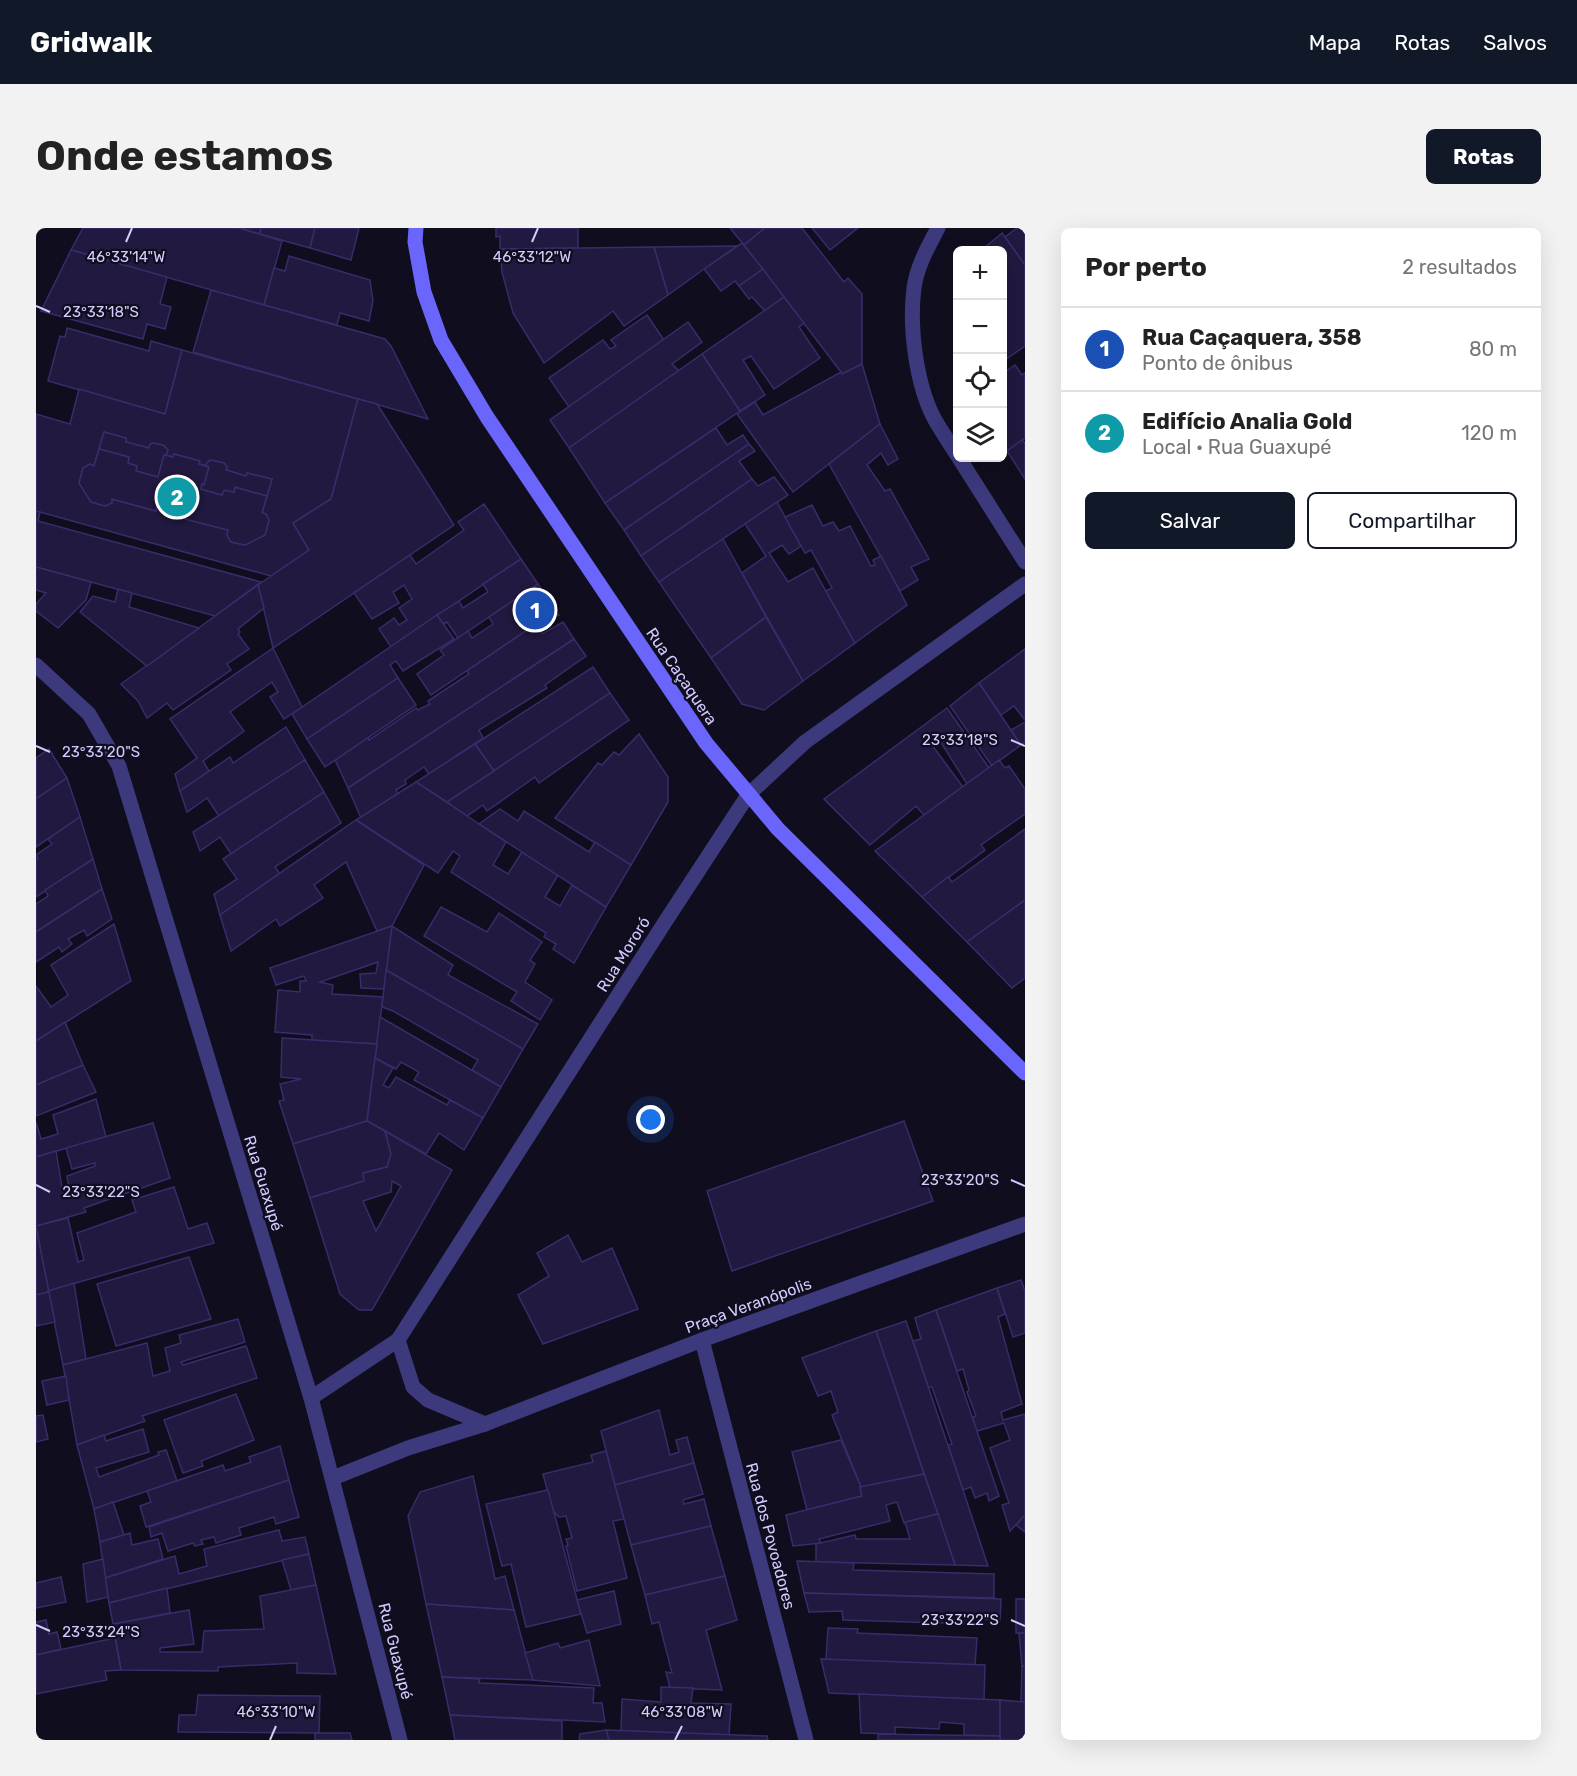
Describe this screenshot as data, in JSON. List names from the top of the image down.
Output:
{
  "streets": {
    "street": [
      "Rua Caçaquera",
      "Rua Mororó",
      "Rua Guaxupé",
      "Praça Veranópolis",
      "Rua dos Povoadores"
    ]
  },
  "crossings": [
    ["Rua Caçaquera", "Rua Mororó"],
    ["Rua Mororó", "Rua Guaxupé"],
    ["Rua Guaxupé", "Praça Veranópolis"],
    ["Praça Veranópolis", "Rua dos Povoadores"]
  ],
  "page": {
    "header": "Gridwalk",
    "nav": ["Mapa", "Rotas", "Salvos"],
    "buttons": [
      "Rotas",
      ["Salvar", "Compartilhar"]
    ],
    "title": "Onde estamos",
    "heading": ["Por perto", "2 resultados"],
    "map_buttons": ["+", "−"],
    "list": [
      {
        "mark": "1",
        "name": "Rua Caçaquera, 358",
        "note": "Ponto de ônibus",
        "value": "80 m"
      },
      {
        "mark": "2",
        "name": "Edifício Analia Gold",
        "note": "Local · Rua Guaxupé",
        "value": "120 m"
      }
    ],
    "pins": ["2", "1"]
  },
  "coordinates": [
    "46°33'12\"W",
    "46°33'14\"W",
    "23°33'18\"S",
    "23°33'20\"S",
    "23°33'22\"S",
    "23°33'24\"S",
    "46°33'10\"W",
    "46°33'08\"W"
  ]
}
